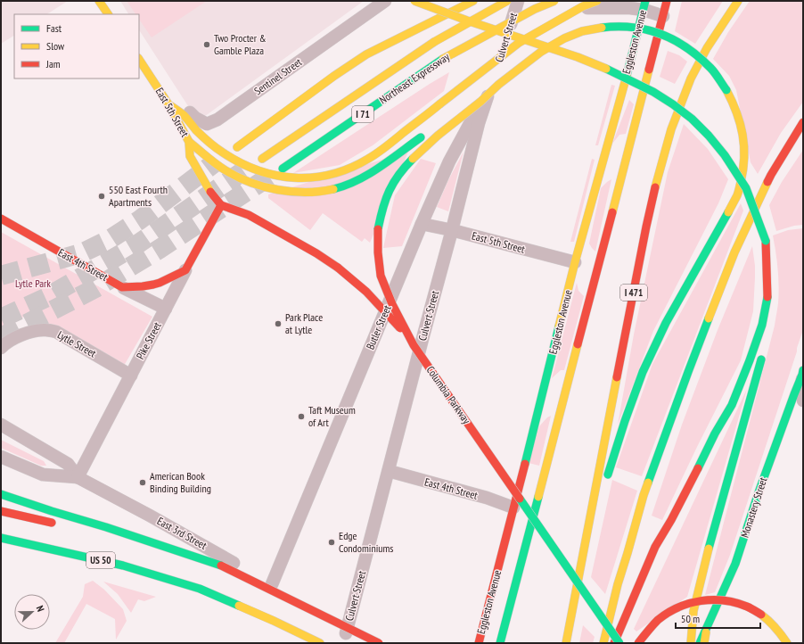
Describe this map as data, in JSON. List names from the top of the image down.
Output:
{
  "streets": {
    "main road": [
      "Eggleston Avenue",
      "Northeast Expressway",
      "East 5th Street",
      "I 71",
      "East 4th Street",
      "I 471",
      "Pike Street",
      "Columbia Parkway",
      "Monastery Street",
      "US 50"
    ],
    "street": [
      "Culvert Street",
      "Sentinel Street",
      "Butler Street",
      "Lytle Street",
      "East 3rd Street"
    ]
  },
  "crossings": [
    ["Culvert Street", "East 5th Street"],
    ["Culvert Street", "East 4th Street"],
    ["Culvert Street", "Butler Street"],
    ["Culvert Street", "East 3rd Street"],
    ["Eggleston Avenue", "East 5th Street"],
    ["Eggleston Avenue", "East 4th Street"],
    ["Sentinel Street", "East 5th Street"],
    ["East 5th Street", "Butler Street"],
    ["East 5th Street", "Pike Street"],
    ["East 5th Street", "Columbia Parkway"],
    ["East 4th Street", "Pike Street"],
    ["Butler Street", "East 3rd Street"],
    ["Pike Street", "Lytle Street"],
    ["Pike Street", "Columbia Parkway"],
    ["Pike Street", "East 3rd Street"]
  ],
  "parks": ["Lytle Park"],
  "places": [
    "Two Procter & Gamble Plaza",
    "550 East Fourth Apartments",
    "Park Place at Lytle",
    "Taft Museum of Art",
    "American Book Binding Building",
    "Edge Condominiums"
  ],
  "legend": ["Fast", "Slow", "Jam"],
  "scale_bar": "50 m",
  "north": "right"
}
